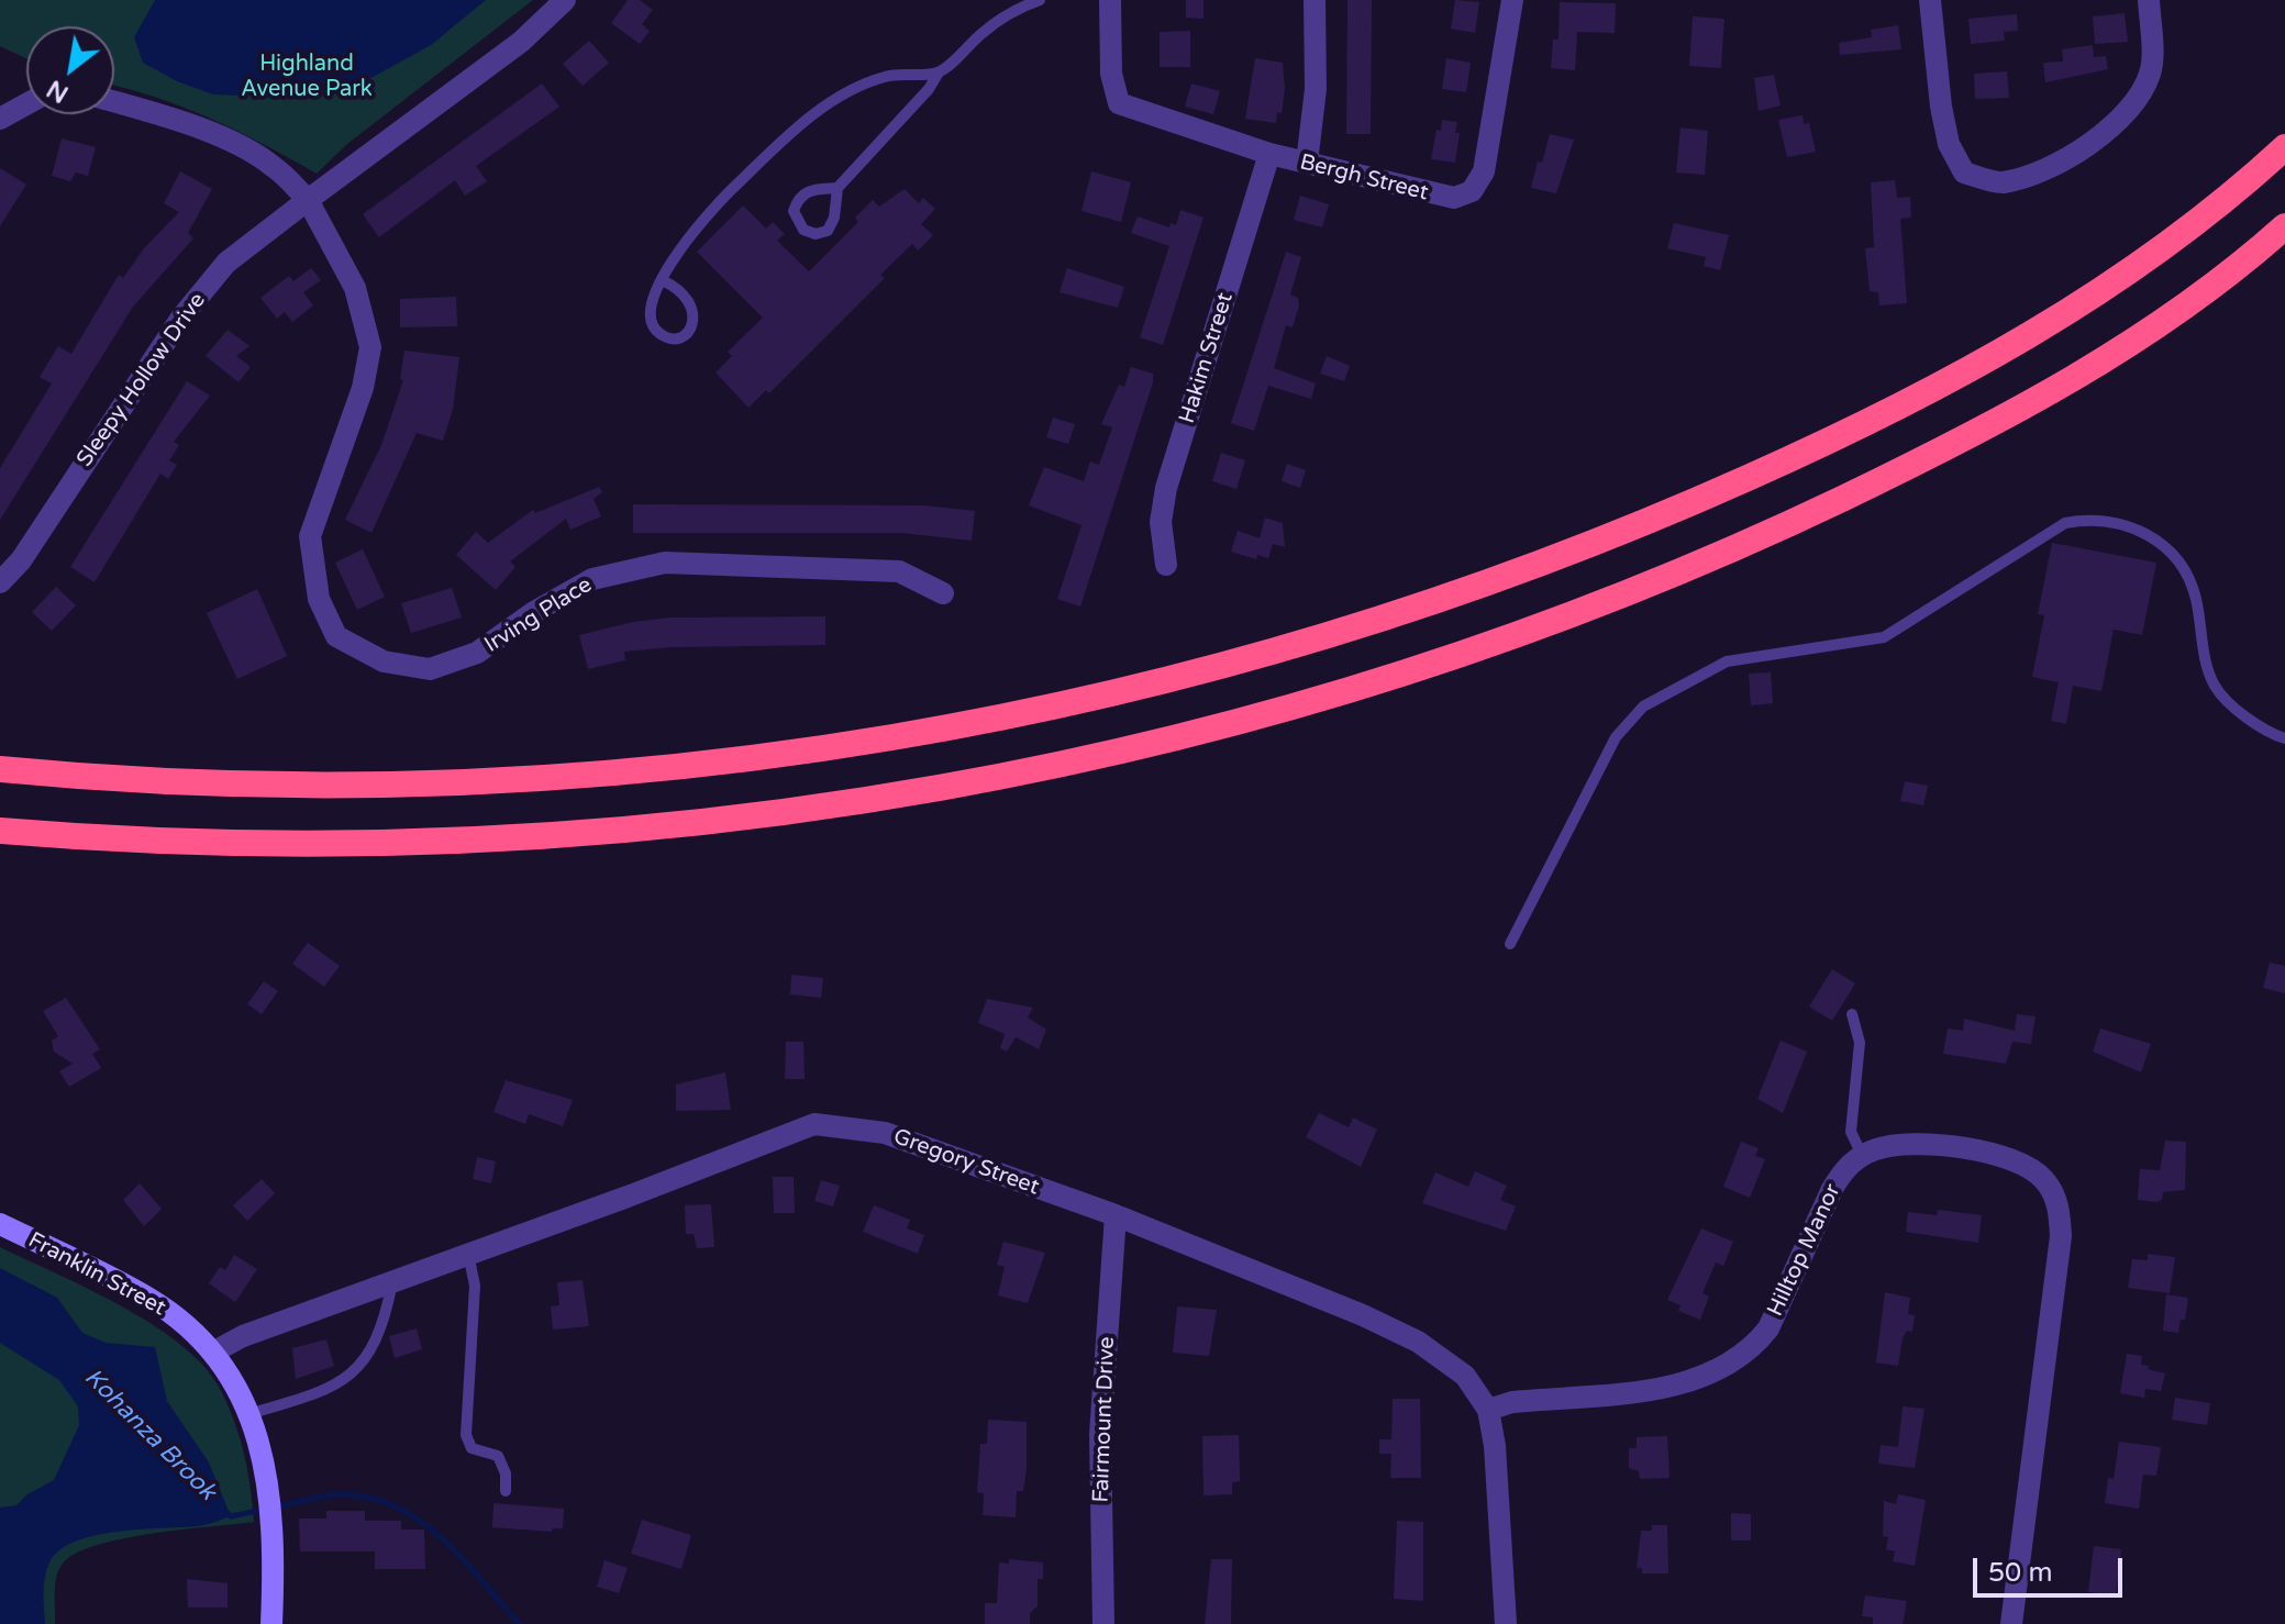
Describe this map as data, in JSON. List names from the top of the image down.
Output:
{
  "streets": {
    "main road": ["Franklin Street"],
    "street": [
      "Bergh Street",
      "Hakim Street",
      "Sleepy Hollow Drive",
      "Irving Place",
      "Gregory Street",
      "Hilltop Manor",
      "Fairmount Drive"
    ]
  },
  "crossings": [
    ["Bergh Street", "Hakim Street"],
    ["Sleepy Hollow Drive", "Irving Place"],
    ["Gregory Street", "Hilltop Manor"],
    ["Gregory Street", "Franklin Street"],
    ["Gregory Street", "Fairmount Drive"]
  ],
  "water": ["Kohanza Brook"],
  "parks": ["Highland Avenue Park"],
  "scale_bar": "50 m",
  "north": "bottom left"
}
